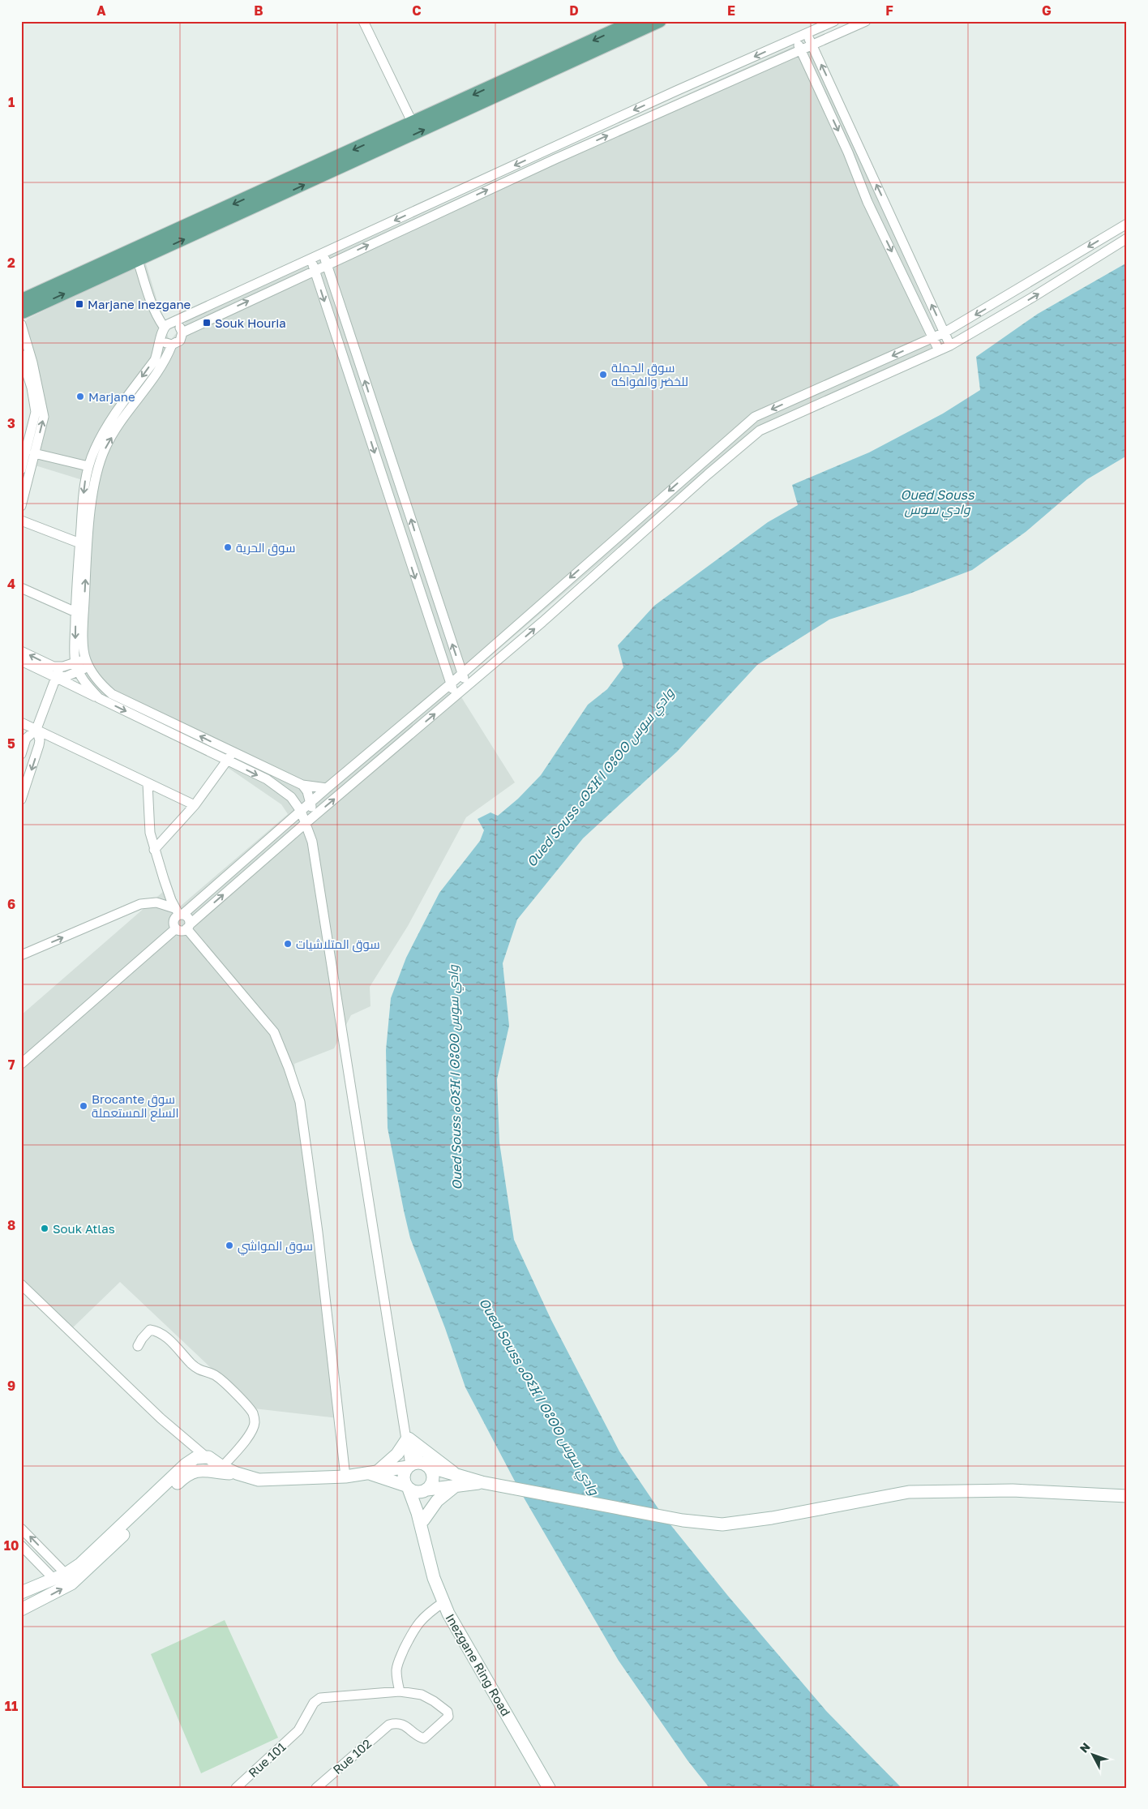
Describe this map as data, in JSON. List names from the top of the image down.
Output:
{
  "streets": {
    "street": ["Inezgane Ring Road", "Rue 102", "Rue 101"]
  },
  "crossings": [
    ["Rue 102", "Rue 101"]
  ],
  "water": ["Oued Souss وادي سوس", "Oued Souss ⴰⵙⵉⴼ ⵏ ⵙⵓⵙⵙ وادي سوس"],
  "places": {
    "transit": ["Marjane Inezgane", "Souk Houria"],
    "other": [
      "سوق الجملة للخضر والفواكه",
      "Marjane",
      "سوق الحرية",
      "سوق المتلاشيات",
      "Brocante سوق السلع المستعملة",
      "Souk Atlas",
      "سوق المواشي"
    ]
  },
  "north": "top left",
  "grid": {
    "columns": [
      "A",
      "B",
      "C",
      "D",
      "E",
      "F",
      "G"
    ],
    "rows": [
      "1",
      "2",
      "3",
      "4",
      "5",
      "6",
      "7",
      "8",
      "9",
      "10",
      "11"
    ]
  }
}
